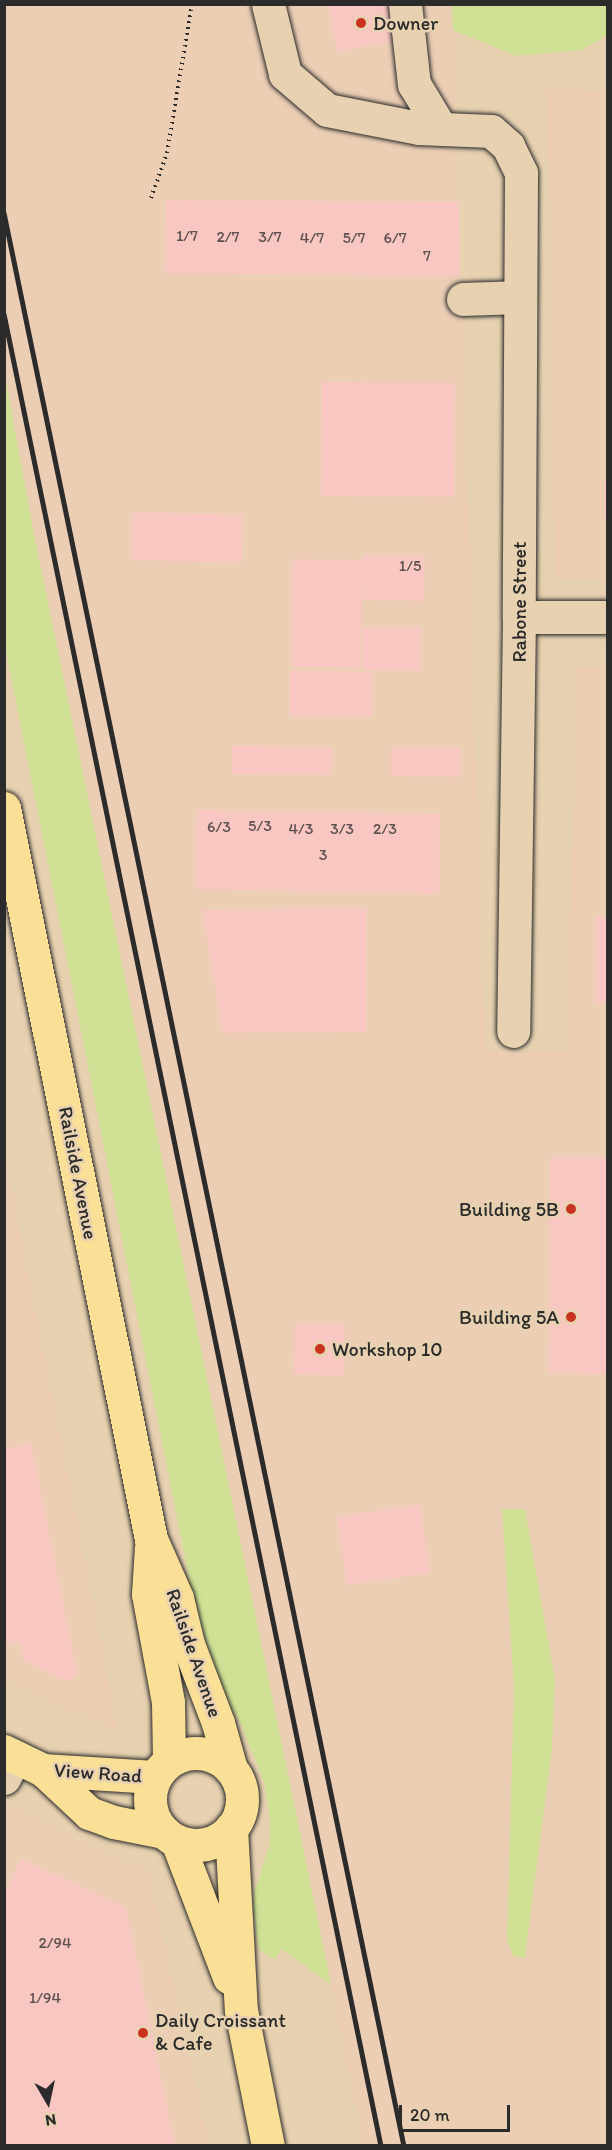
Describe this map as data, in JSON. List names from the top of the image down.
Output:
{
  "streets": {
    "main road": ["Railside Avenue", "View Road"],
    "street": ["Rabone Street"]
  },
  "crossings": [
    ["Railside Avenue", "View Road"]
  ],
  "places": [
    "Downer",
    "Building 5B",
    "Building 5A",
    "Workshop 10",
    "Daily Croissant & Cafe"
  ],
  "house_numbers": [
    "1/7",
    "2/7",
    "3/7",
    "4/7",
    "5/7",
    "6/7",
    "7",
    "1/5",
    "5/3",
    "6/3",
    "4/3",
    "3/3",
    "2/3",
    "3",
    "2/94",
    "1/94"
  ],
  "scale_bar": "20 m",
  "north": "bottom"
}
